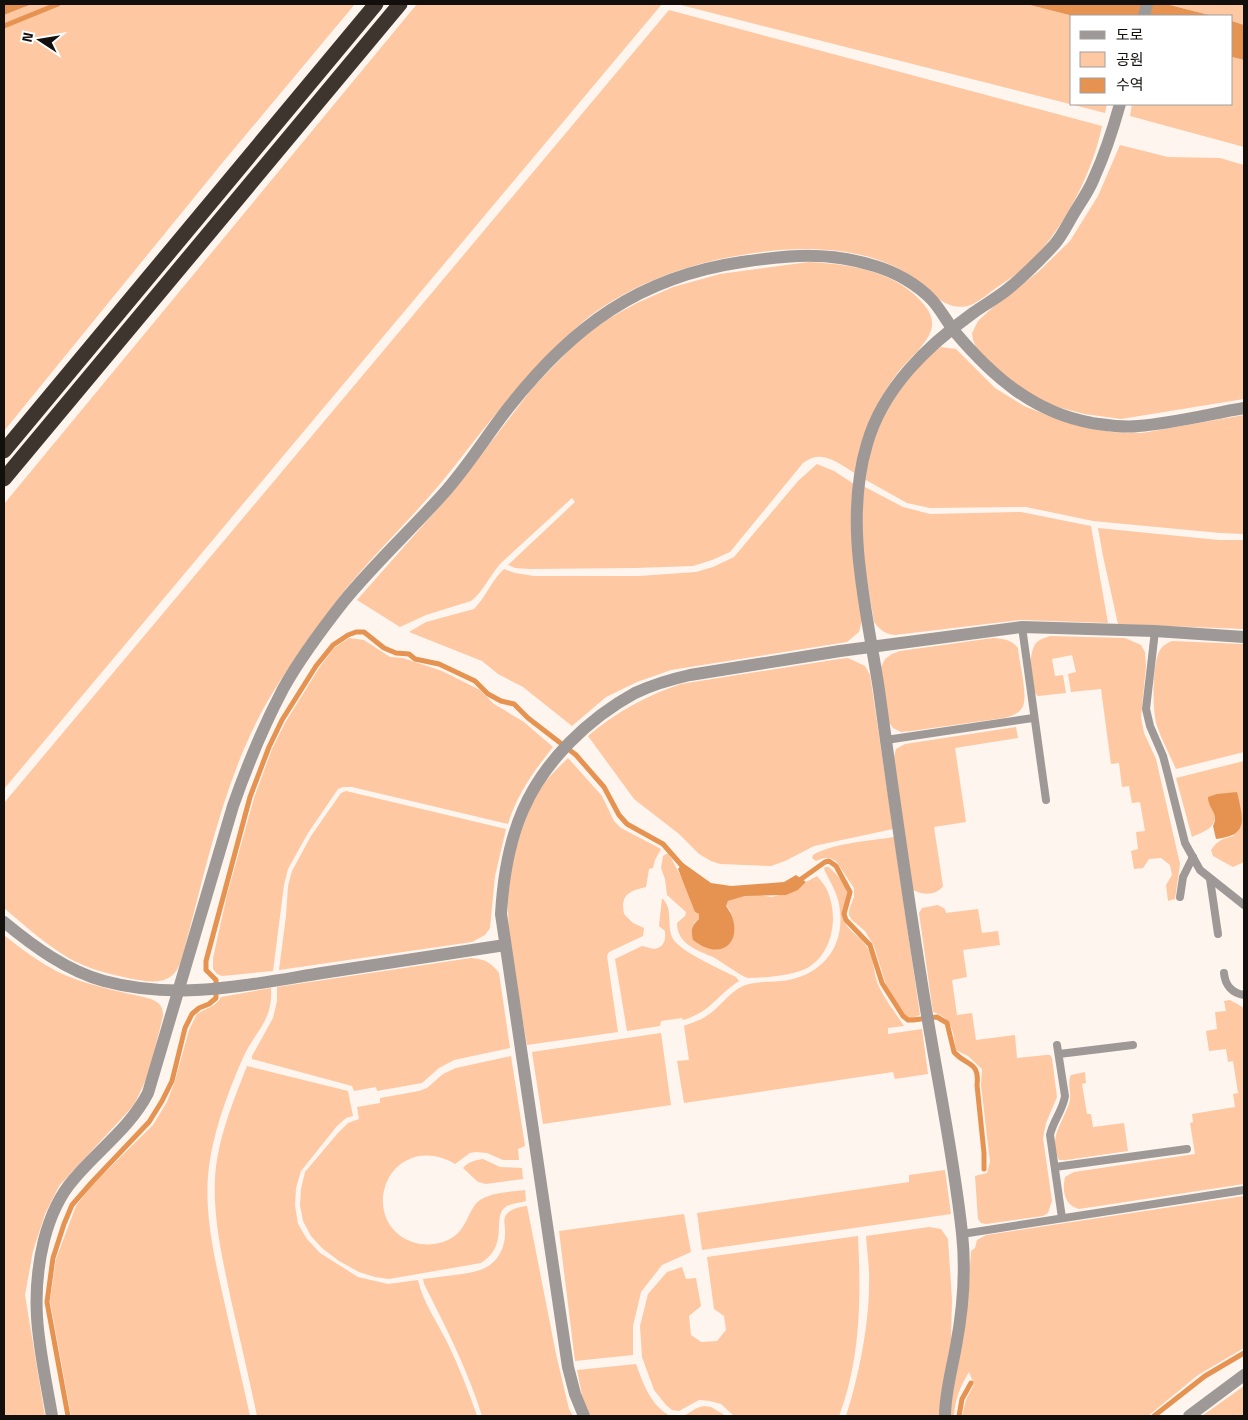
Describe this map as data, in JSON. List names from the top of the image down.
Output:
{
  "legend": ["도로", "공원", "수역"],
  "north": "left"
}
